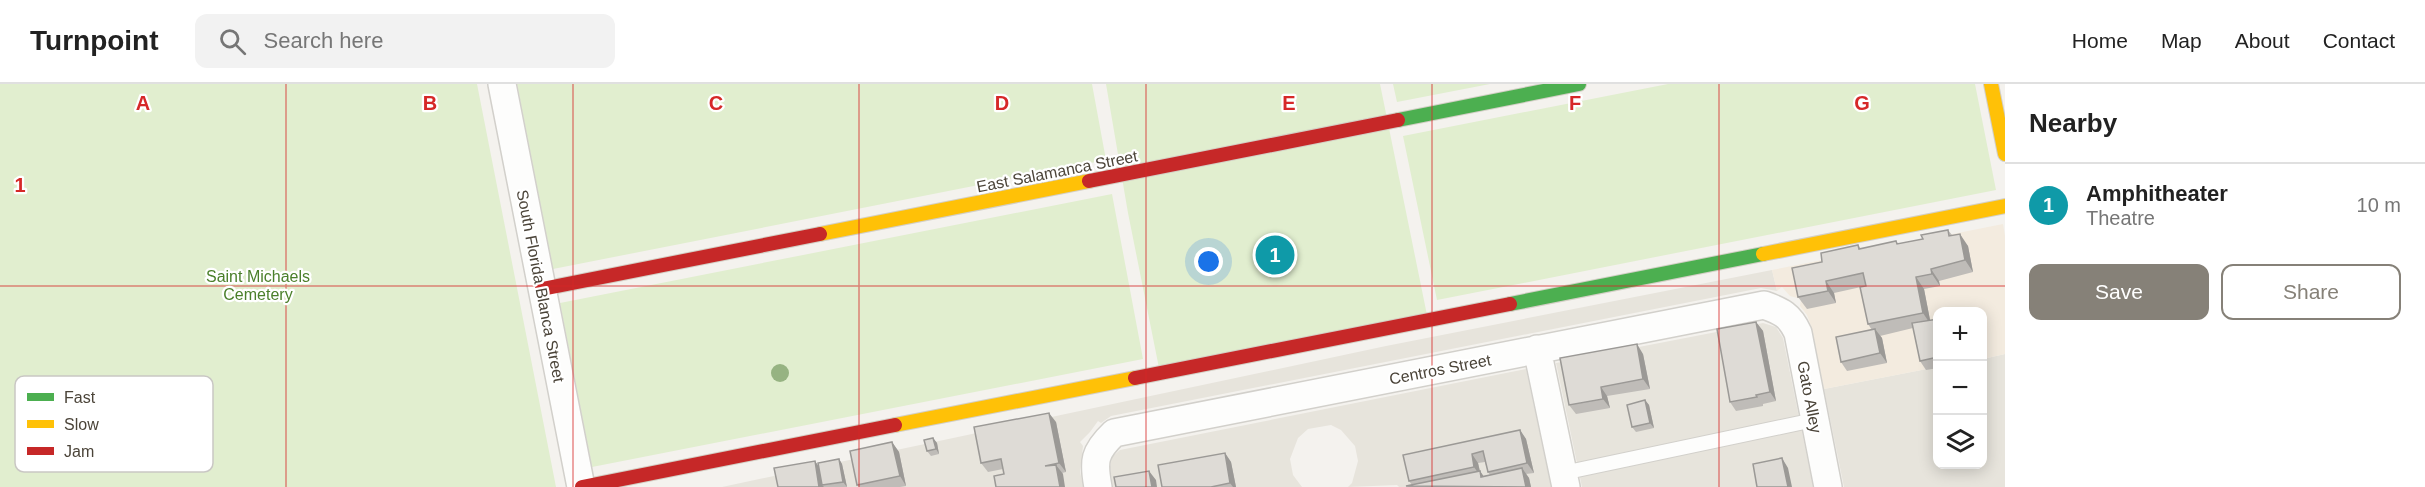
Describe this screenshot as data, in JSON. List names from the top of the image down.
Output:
{
  "streets": {
    "street": [
      "East Salamanca Street",
      "South Florida Blanca Street",
      "Centros Street",
      "Gato Alley"
    ]
  },
  "crossings": [
    ["East Salamanca Street", "South Florida Blanca Street"],
    ["Centros Street", "Gato Alley"]
  ],
  "parks": ["Saint Michaels Cemetery"],
  "legend": ["Fast", "Slow", "Jam"],
  "page": {
    "header": "Turnpoint",
    "search": "Search here",
    "nav": [
      "Home",
      "Map",
      "About",
      "Contact"
    ],
    "heading": "Nearby",
    "list": [
      {
        "mark": "1",
        "name": "Amphitheater",
        "note": "Theatre",
        "value": "10 m"
      }
    ],
    "pins": "1",
    "buttons": ["Save", "Share"],
    "map_buttons": ["+", "−"]
  },
  "grid": {
    "columns": [
      "A",
      "B",
      "C",
      "D",
      "E",
      "F",
      "G"
    ],
    "rows": ["1"]
  }
}
